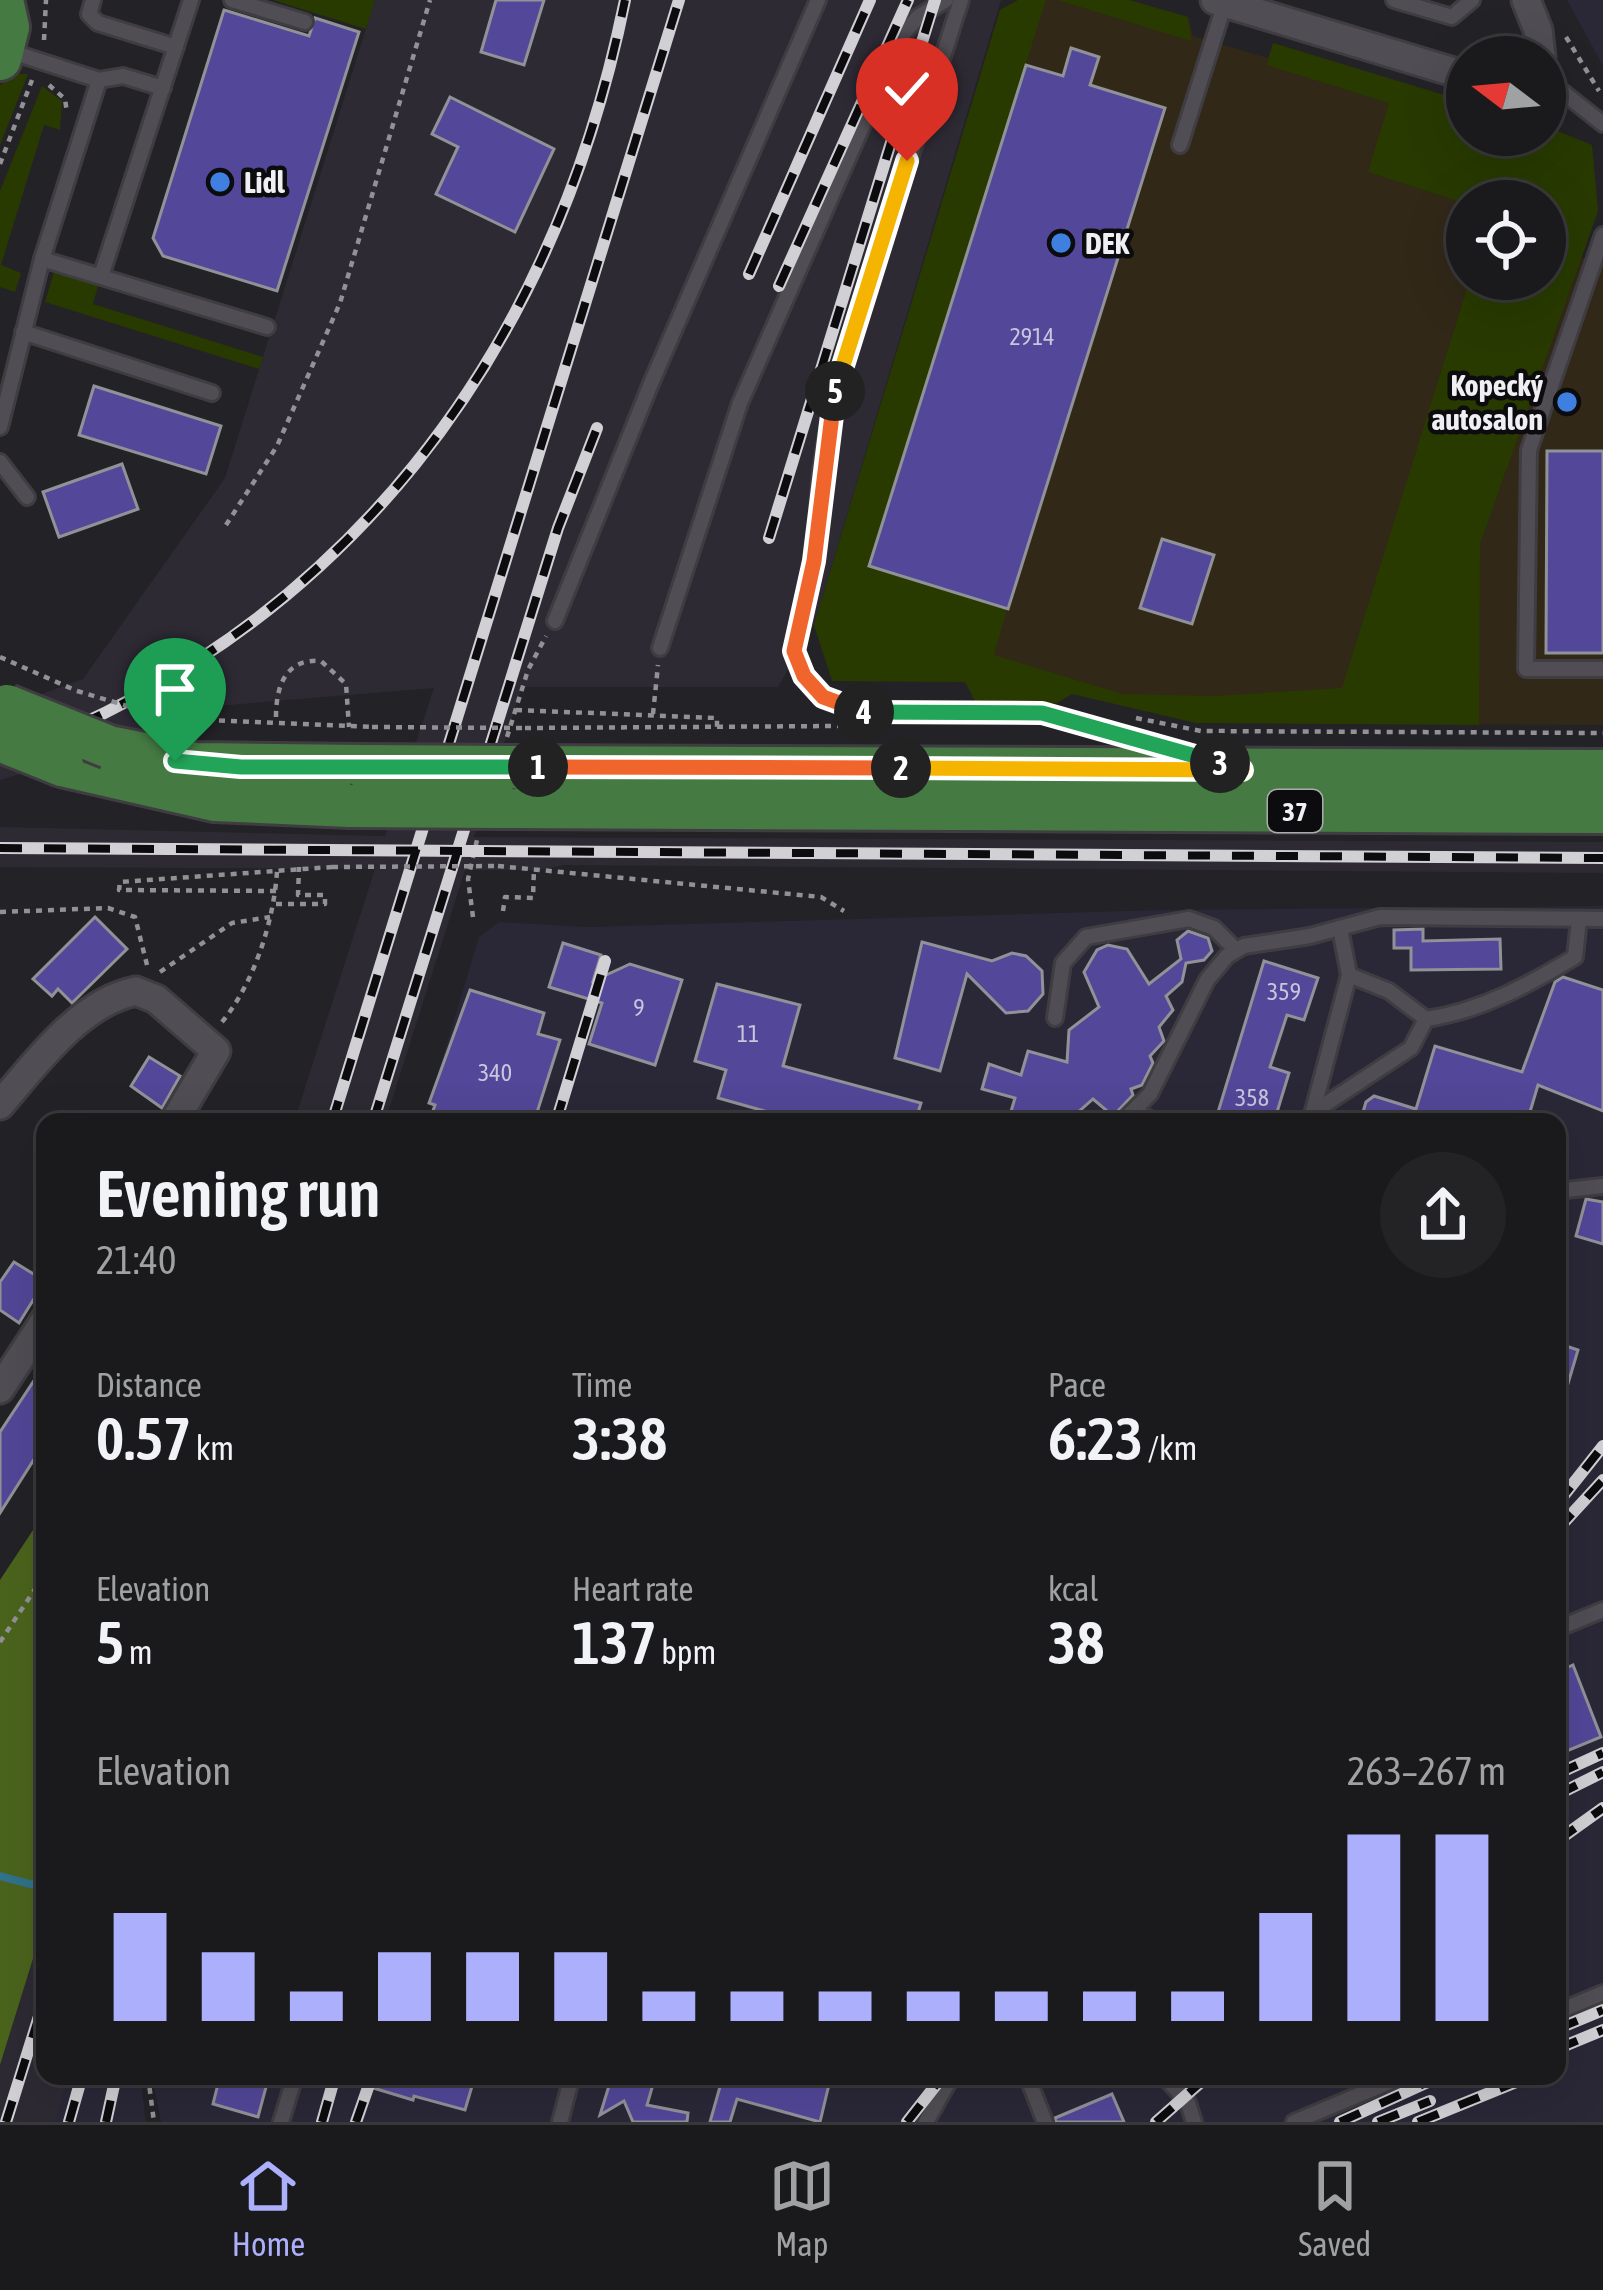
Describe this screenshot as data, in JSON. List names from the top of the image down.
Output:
{
  "streets": {
    "main road": ["37"]
  },
  "places": ["Lidl", "DEK", "Kopecký autosalon"],
  "house_numbers": [
    "2914",
    "359",
    "9",
    "11",
    "340",
    "358"
  ],
  "north": "left",
  "page": {
    "pins": [
      "5",
      "4",
      "3",
      "1",
      "2"
    ],
    "heading": ["Evening run", "21:40"],
    "stats": [
      ["Distance", "0.57 km"],
      ["Time", "3:38"],
      ["Pace", "6:23 /km"],
      ["Elevation", "5 m"],
      ["Heart rate", "137 bpm"],
      ["kcal", "38"]
    ],
    "chart": ["Elevation", "263–267 m"],
    "tabs": ["Home", "Map", "Saved"]
  }
}
